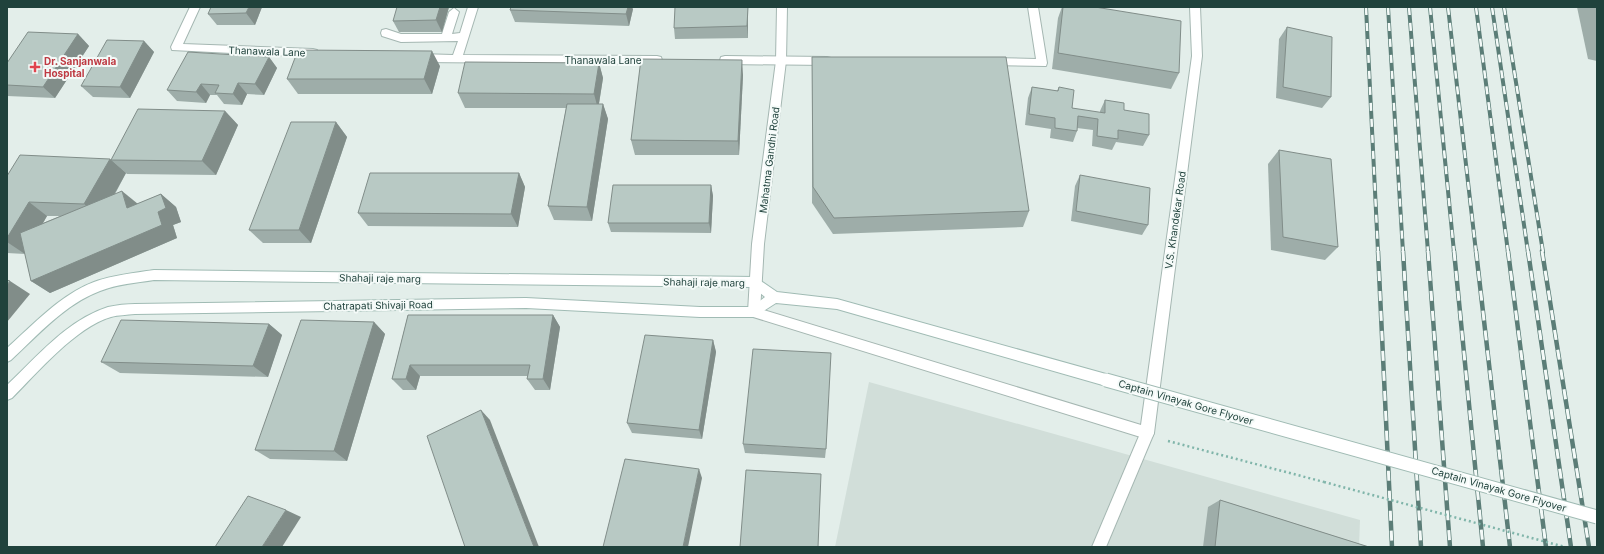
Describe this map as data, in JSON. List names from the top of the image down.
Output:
{
  "streets": {
    "street": [
      "Thanawala Lane",
      "Mahatma Gandhi Road",
      "V.S. Khandekar Road",
      "Shahaji raje marg",
      "Chatrapati Shivaji Road",
      "Captain Vinayak Gore Flyover"
    ]
  },
  "crossings": [
    ["Mahatma Gandhi Road", "Shahaji raje marg"],
    ["Mahatma Gandhi Road", "Chatrapati Shivaji Road"],
    ["V.S. Khandekar Road", "Chatrapati Shivaji Road"],
    ["Shahaji raje marg", "Captain Vinayak Gore Flyover"]
  ],
  "places": {
    "health": ["Dr. Sanjanwala Hospital"]
  }
}
